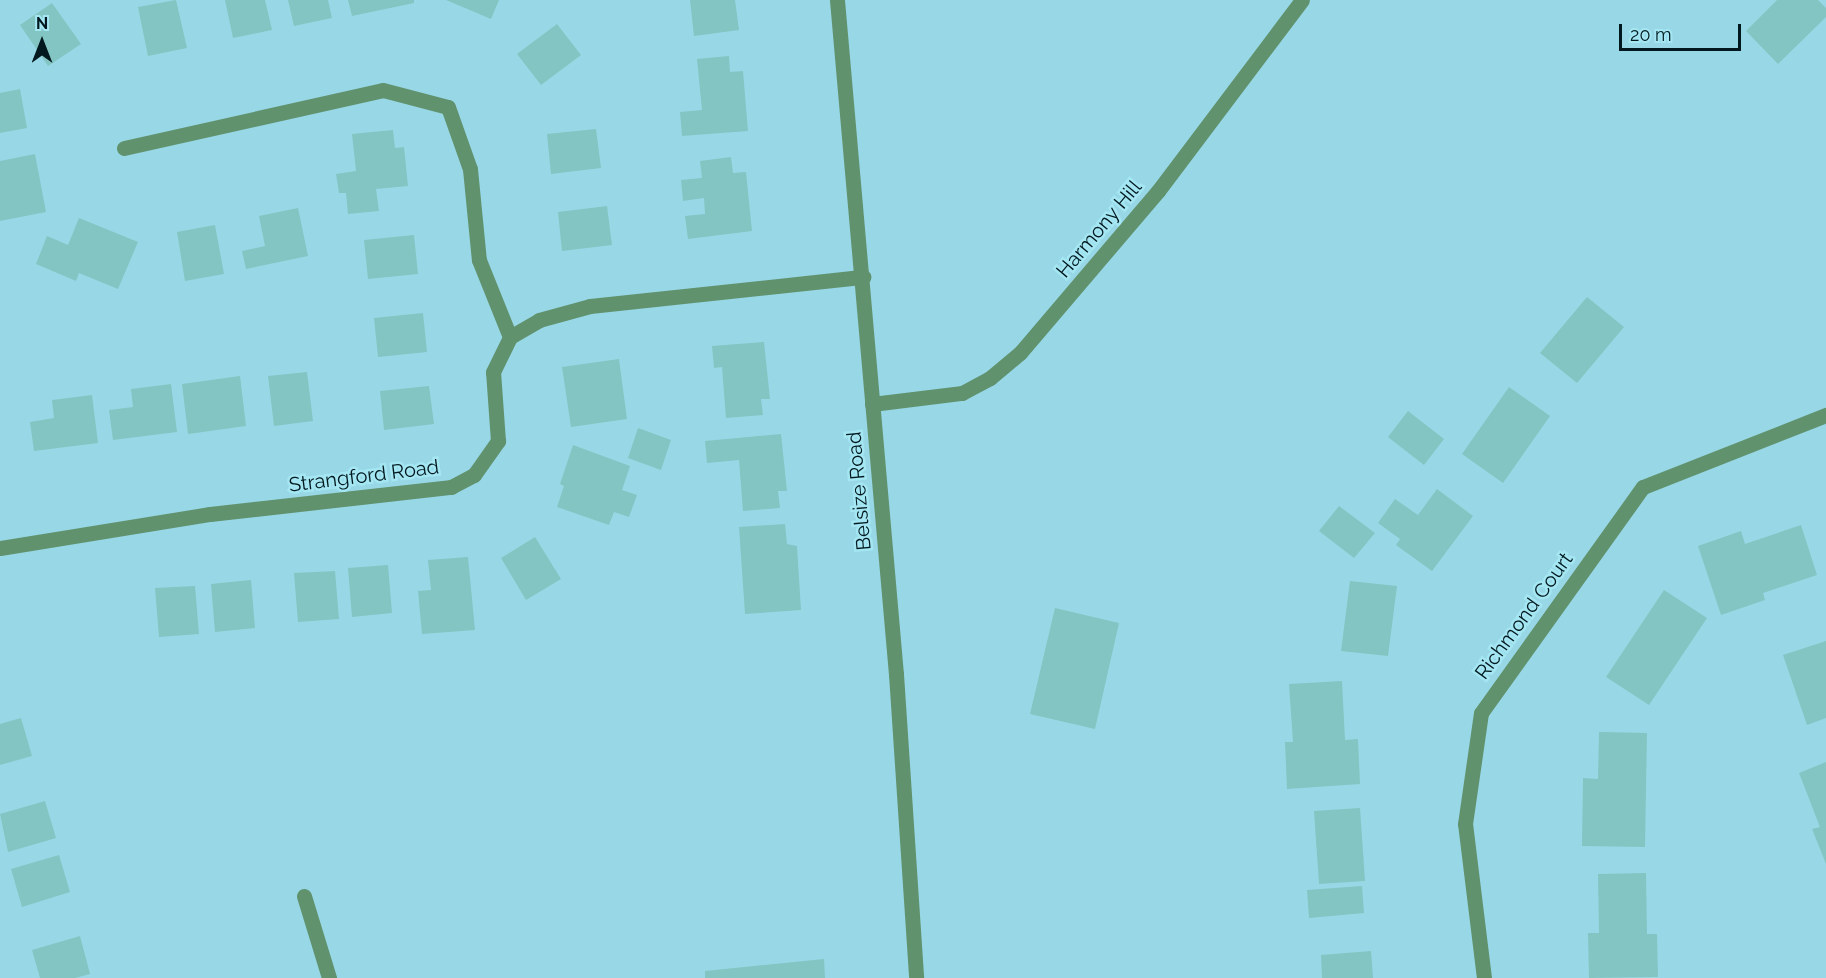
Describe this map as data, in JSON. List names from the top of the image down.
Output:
{
  "streets": {
    "street": [
      "Harmony Hill",
      "Strangford Road",
      "Belsize Road",
      "Richmond Court"
    ]
  },
  "crossings": [
    ["Harmony Hill", "Belsize Road"]
  ],
  "scale_bar": "20 m",
  "north": "top"
}
